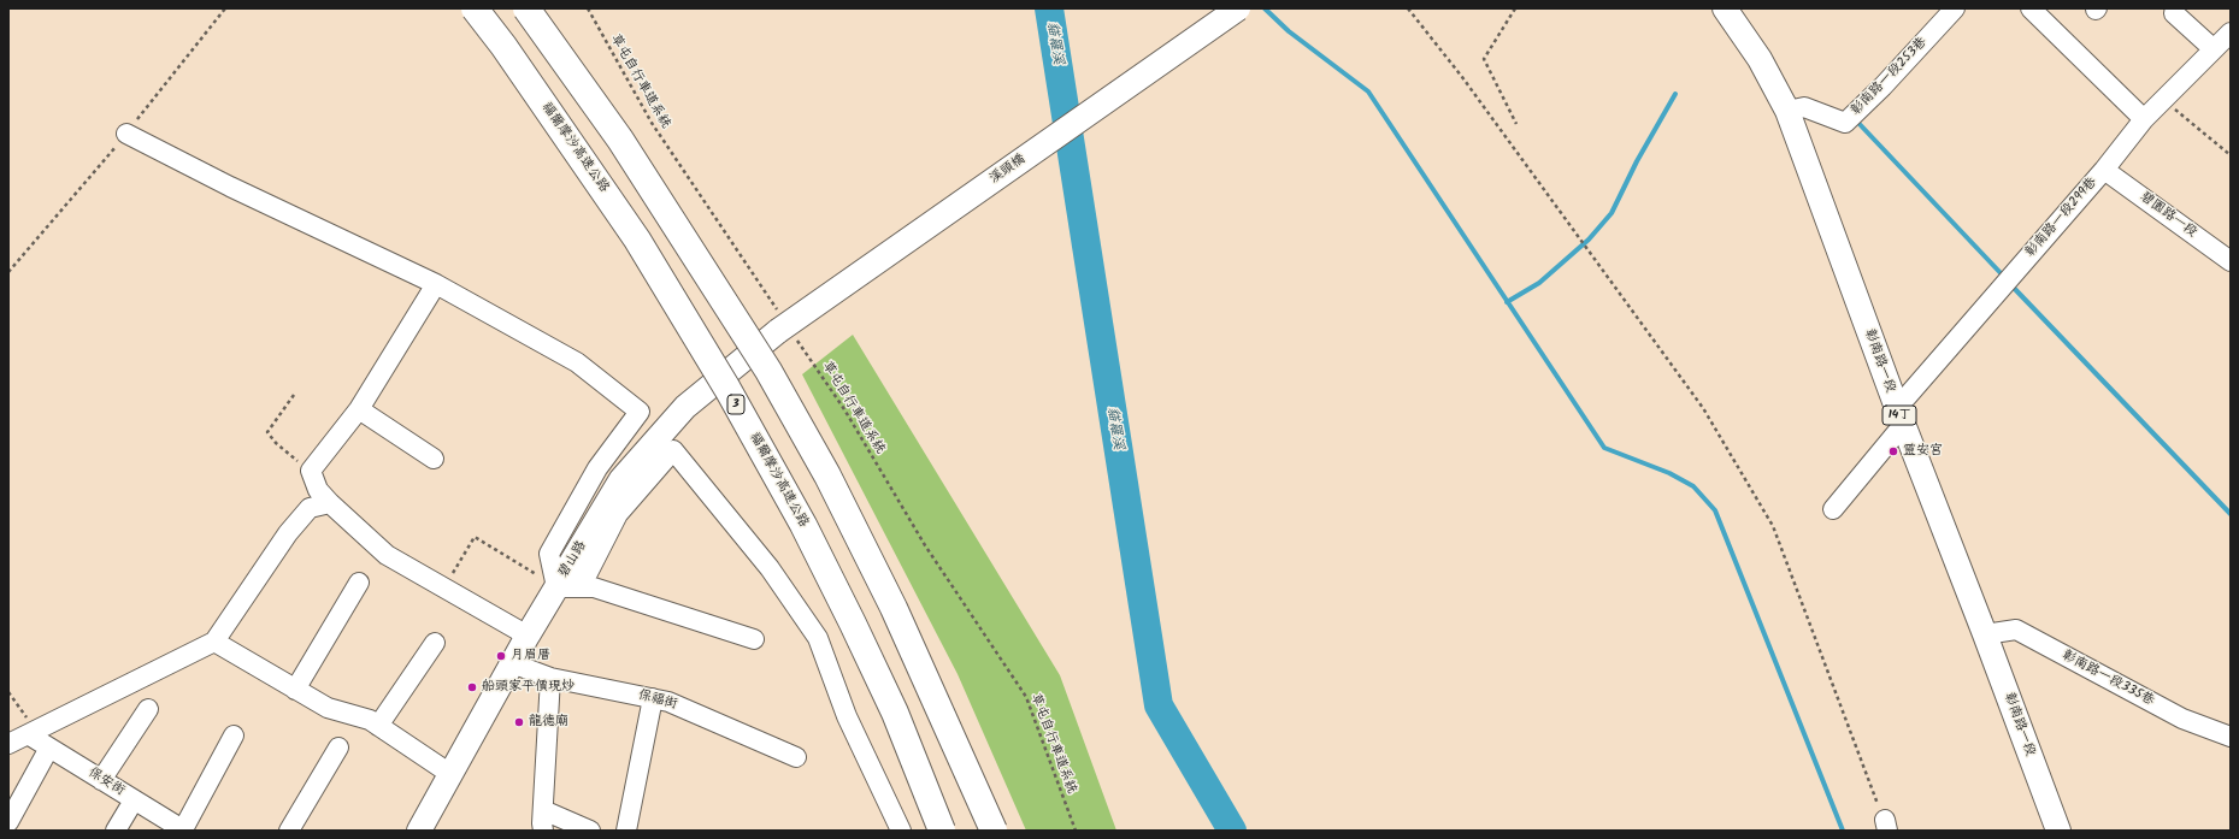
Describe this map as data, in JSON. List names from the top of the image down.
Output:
{
  "streets": {
    "highway": ["福爾摩沙高速公路", "3"],
    "main road": [
      "溪頭橋",
      "彰南路一段",
      "14丁",
      "碧山路"
    ],
    "street": [
      "彰南路一段253巷",
      "碧園路一段",
      "彰南路一段299巷",
      "彰南路一段335巷",
      "保福街",
      "保安街"
    ],
    "path": ["草屯自行車道系統"]
  },
  "crossings": [
    ["彰南路一段253巷", "彰南路一段"],
    ["草屯自行車道系統", "溪頭橋"],
    ["草屯自行車道系統", "碧山路"],
    ["溪頭橋", "碧山路"],
    ["碧園路一段", "彰南路一段299巷"],
    ["彰南路一段299巷", "彰南路一段"],
    ["彰南路一段", "彰南路一段335巷"],
    ["碧山路", "保福街"]
  ],
  "water": ["貓羅溪"],
  "places": [
    "靈安宮",
    "月眉厝",
    "船頭家平價現炒",
    "龍德廟"
  ]
}
